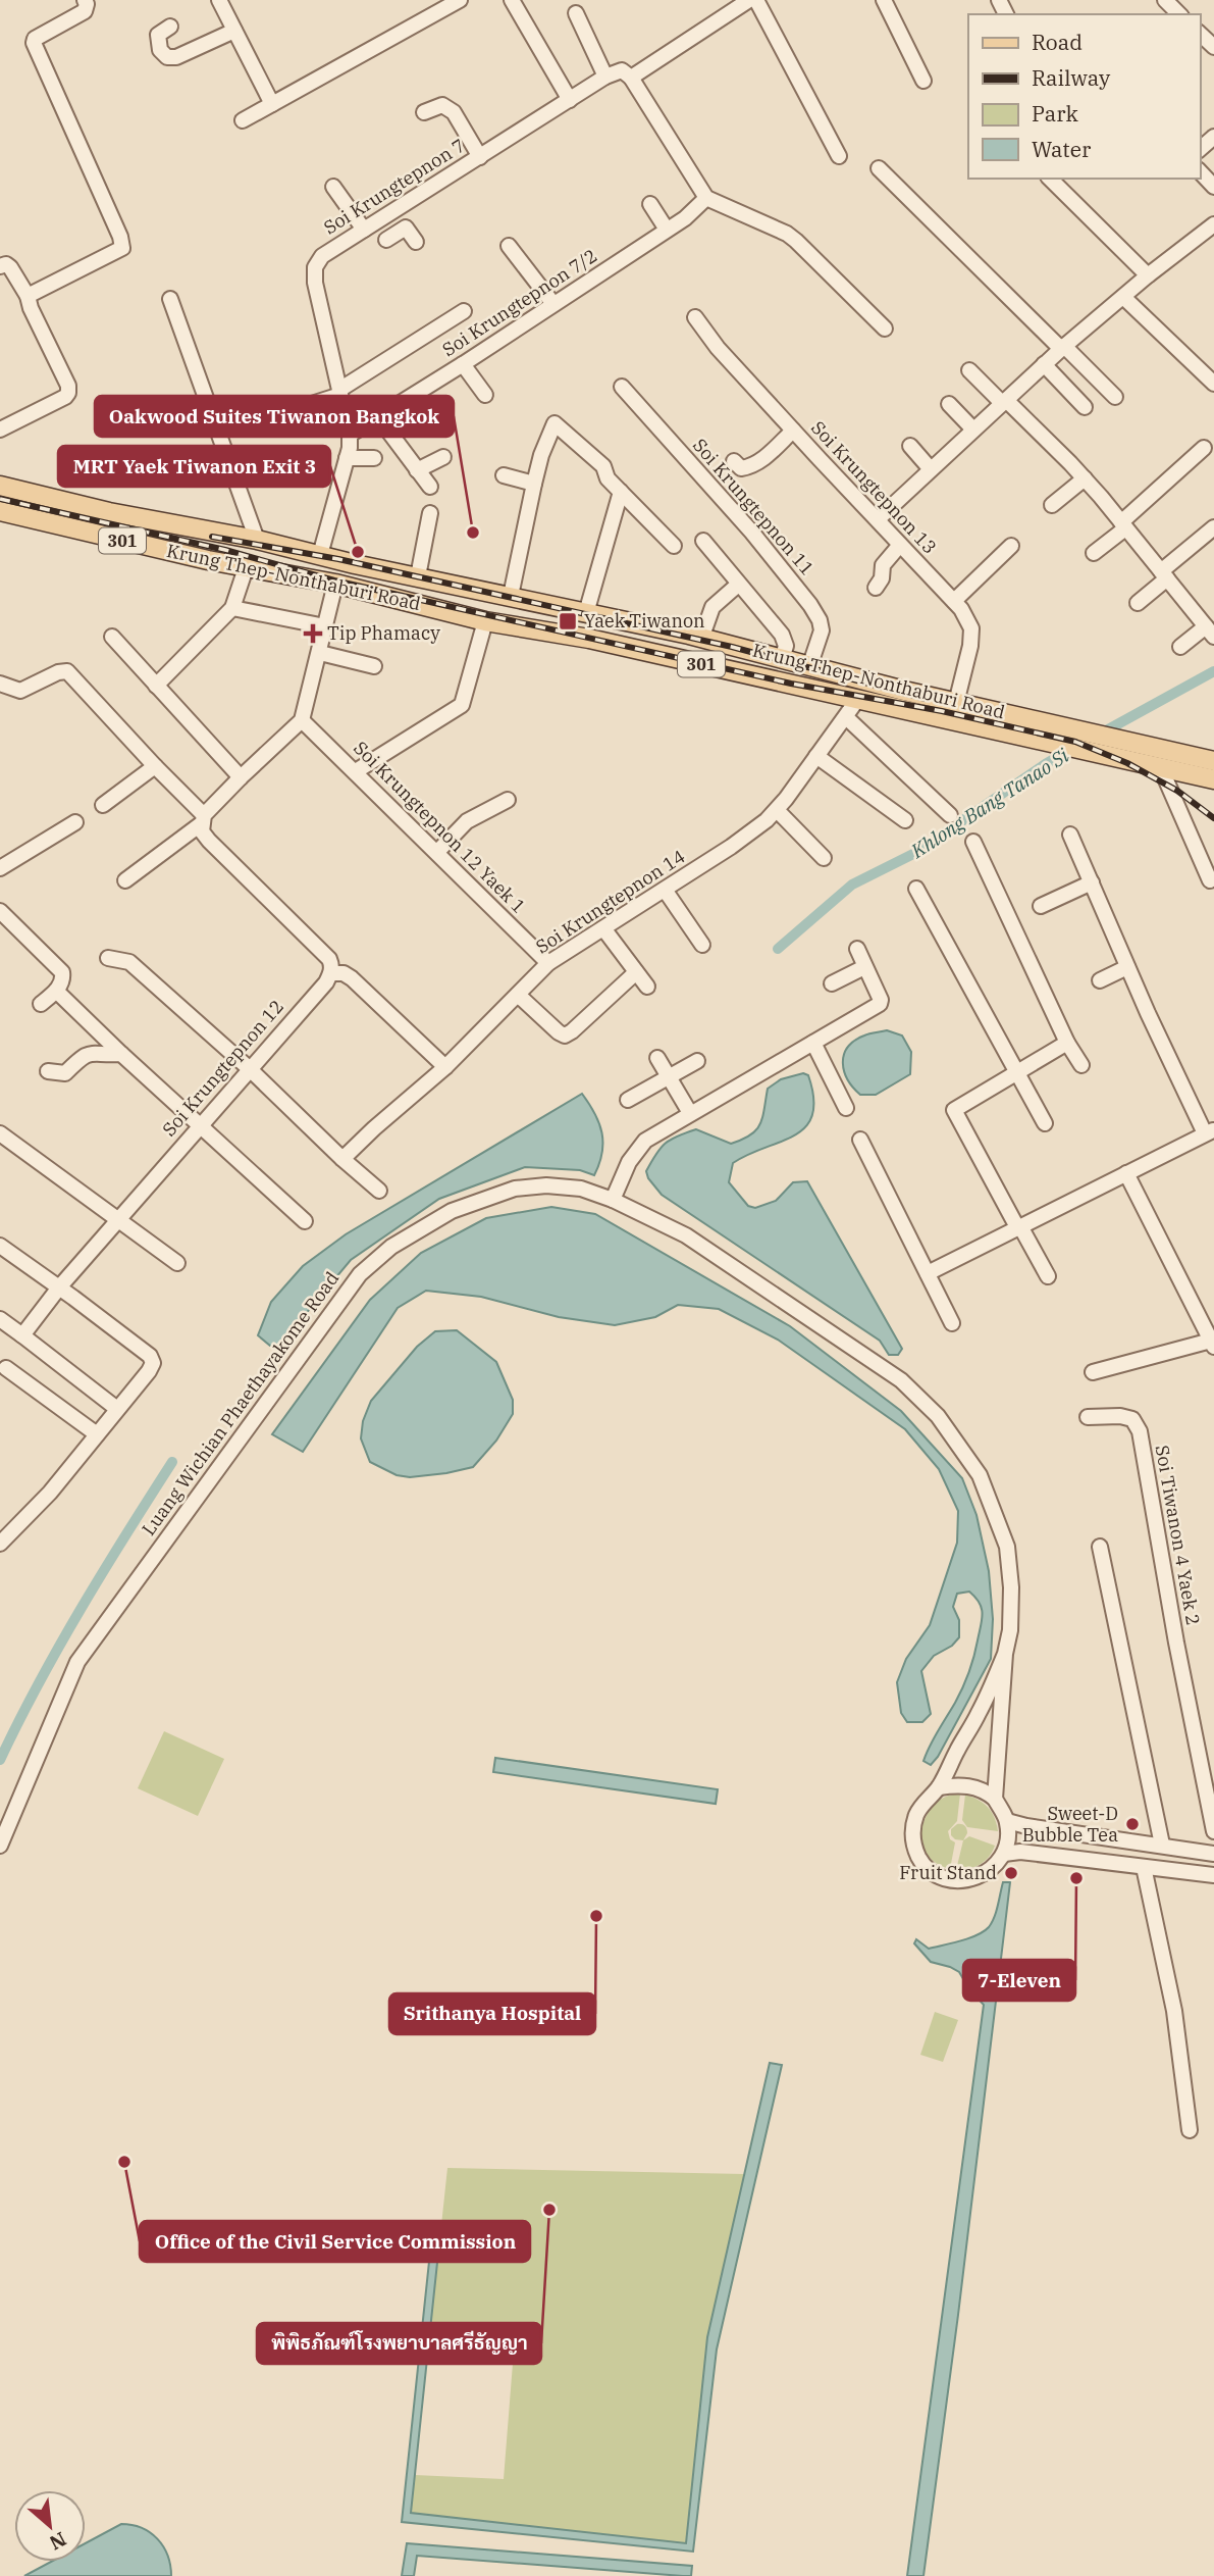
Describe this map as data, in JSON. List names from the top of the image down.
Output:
{
  "streets": {
    "main road": ["301", "Krung Thep-Nonthaburi Road"],
    "street": [
      "Soi Krungtepnon 7",
      "Soi Krungtepnon 7/2",
      "Soi Krungtepnon 13",
      "Soi Krungtepnon 11",
      "Soi Krungtepnon 12 Yaek 1",
      "Soi Krungtepnon 14",
      "Soi Krungtepnon 12",
      "Luang Wichian Phaethayakome Road",
      "Soi Tiwanon 4 Yaek 2"
    ]
  },
  "crossings": [
    ["Soi Krungtepnon 7", "Soi Krungtepnon 7/2"],
    ["Soi Krungtepnon 7", "Krung Thep-Nonthaburi Road"],
    ["Soi Krungtepnon 13", "Krung Thep-Nonthaburi Road"],
    ["Soi Krungtepnon 11", "Krung Thep-Nonthaburi Road"],
    ["Krung Thep-Nonthaburi Road", "Soi Krungtepnon 14"],
    ["Soi Krungtepnon 12 Yaek 1", "Soi Krungtepnon 14"]
  ],
  "water": ["Khlong Bang Tanao Si"],
  "places": {
    "other": [
      "Oakwood Suites Tiwanon Bangkok",
      "MRT Yaek Tiwanon Exit 3",
      "Sweet-D Bubble Tea",
      "Fruit Stand",
      "7-Eleven",
      "Srithanya Hospital",
      "Office of the Civil Service Commission",
      "พิพิธภัณฑ์โรงพยาบาลศรีธัญญา"
    ],
    "transit": ["Yaek Tiwanon"],
    "health": ["Tip Phamacy"]
  },
  "legend": [
    "Road",
    "Railway",
    "Park",
    "Water"
  ],
  "north": "bottom right"
}
